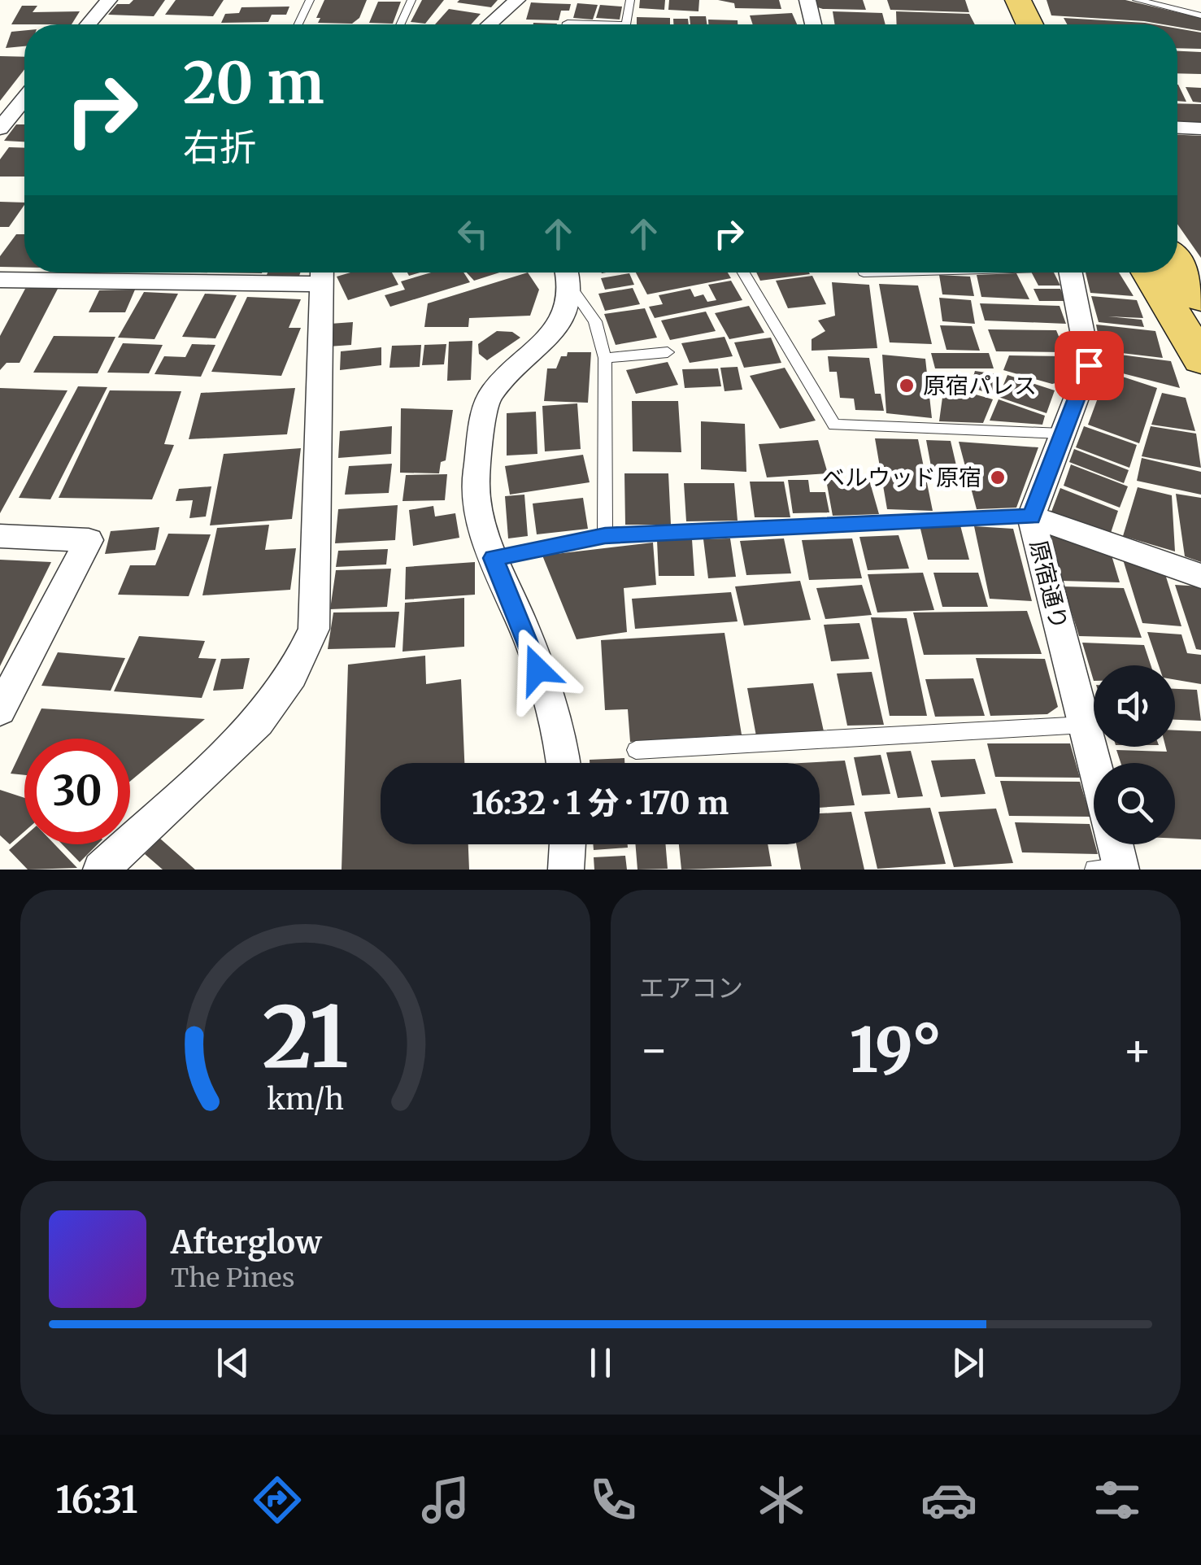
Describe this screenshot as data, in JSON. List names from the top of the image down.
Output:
{
  "streets": {
    "street": ["原宿通り"]
  },
  "places": ["原宿パレス", "ベルウッド原宿"],
  "page": {
    "turn": ["20 m", "右折"],
    "limit": "30",
    "trip": "16:32 · 1 分 · 170 m",
    "tile": "エアコン",
    "heat": ["−", "19°", "+"],
    "song": ["Afterglow", "The Pines"],
    "tabs": "16:31",
    "gauge": ["21", "km/h"]
  }
}
